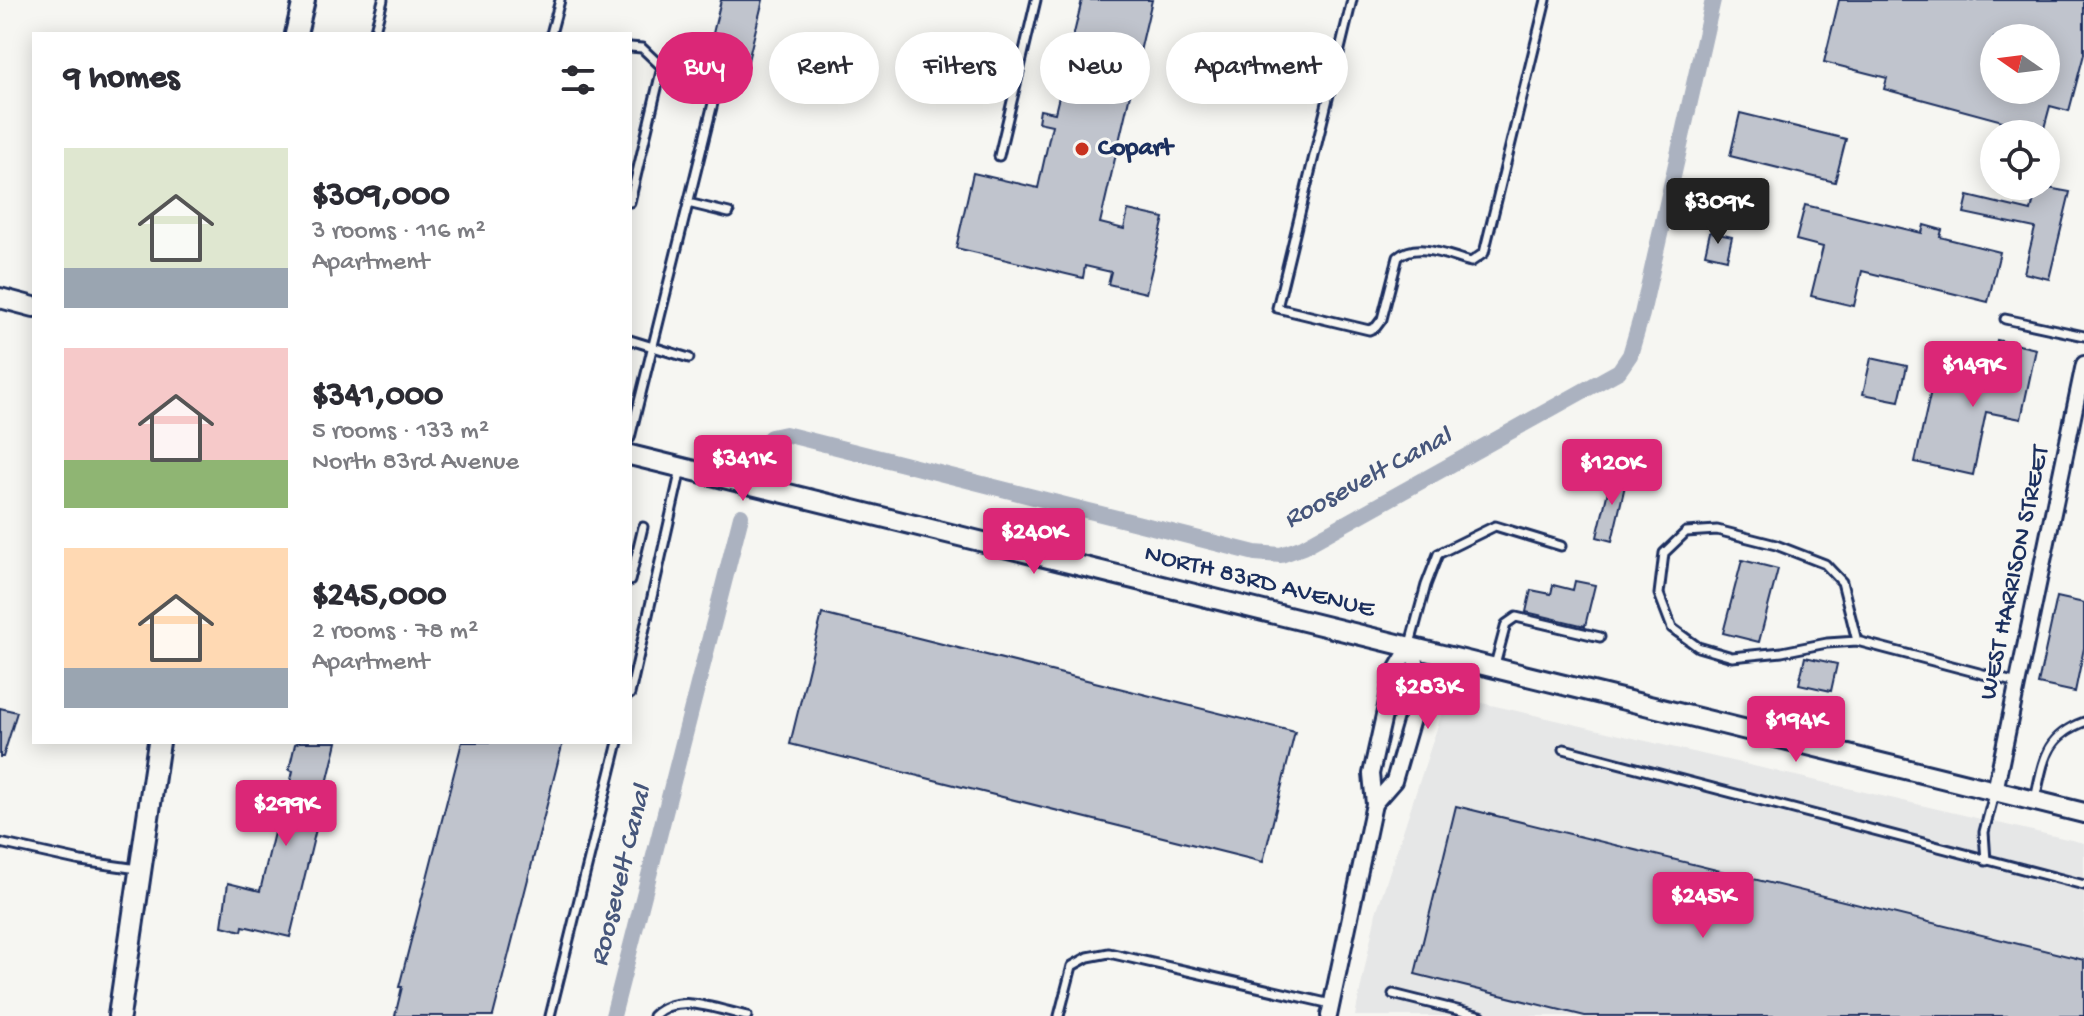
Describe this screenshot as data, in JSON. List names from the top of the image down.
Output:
{
  "streets": {
    "main road": ["NORTH 83RD AVENUE"],
    "street": ["WEST HARRISON STREET"]
  },
  "crossings": [
    ["WEST HARRISON STREET", "NORTH 83RD AVENUE"]
  ],
  "water": ["Roosevelt Canal"],
  "places": ["Copart"],
  "north": "left",
  "page": {
    "chip": [
      "Buy",
      "Rent",
      "Filters",
      "New",
      "Apartment"
    ],
    "heading": "9 homes",
    "list": [
      {
        "name": "$309,000",
        "note": "3 rooms · 116 m² · Apartment"
      },
      {
        "name": "$341,000",
        "note": "5 rooms · 133 m² · North 83rd Avenue"
      },
      {
        "name": "$245,000",
        "note": "2 rooms · 78 m² · Apartment"
      }
    ],
    "price": [
      "$309K",
      "$149K",
      "$341K",
      "$120K",
      "$240K",
      "$283K",
      "$194K",
      "$299K",
      "$245K"
    ]
  }
}
